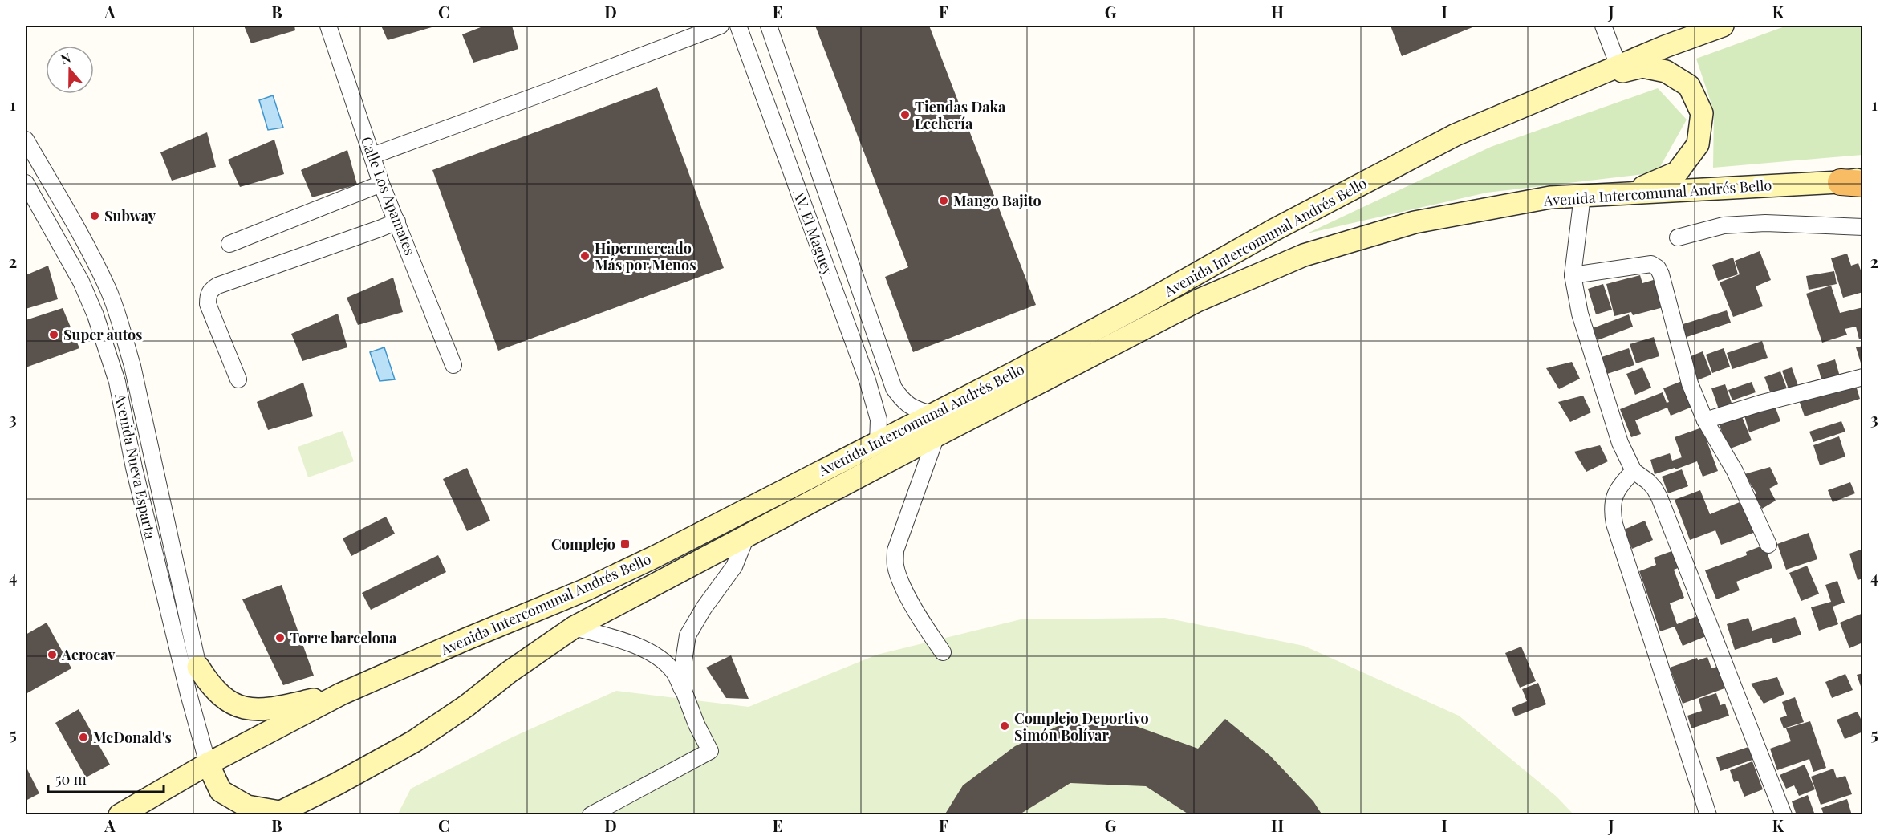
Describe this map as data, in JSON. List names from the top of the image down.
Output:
{
  "streets": {
    "main road": ["Avenida Intercomunal Andrés Bello"],
    "street": ["Calle Los Apamates", "AV. El Maguey", "Avenida Nueva Esparta"]
  },
  "crossings": [
    ["Avenida Intercomunal Andrés Bello", "AV. El Maguey"],
    ["Avenida Intercomunal Andrés Bello", "Avenida Nueva Esparta"]
  ],
  "places": {
    "other": [
      "Tiendas Daka Lechería",
      "Mango Bajito",
      "Subway",
      "Hipermercado Más por Menos",
      "Super autos",
      "Torre barcelona",
      "Aerocav",
      "Complejo Deportivo Simón Bolívar",
      "McDonald's"
    ],
    "transit": ["Complejo"]
  },
  "scale_bar": "50 m",
  "north": "top",
  "grid": {
    "columns": [
      "A",
      "B",
      "C",
      "D",
      "E",
      "F",
      "G",
      "H",
      "I",
      "J",
      "K"
    ],
    "rows": [
      "1",
      "2",
      "3",
      "4",
      "5"
    ]
  }
}
